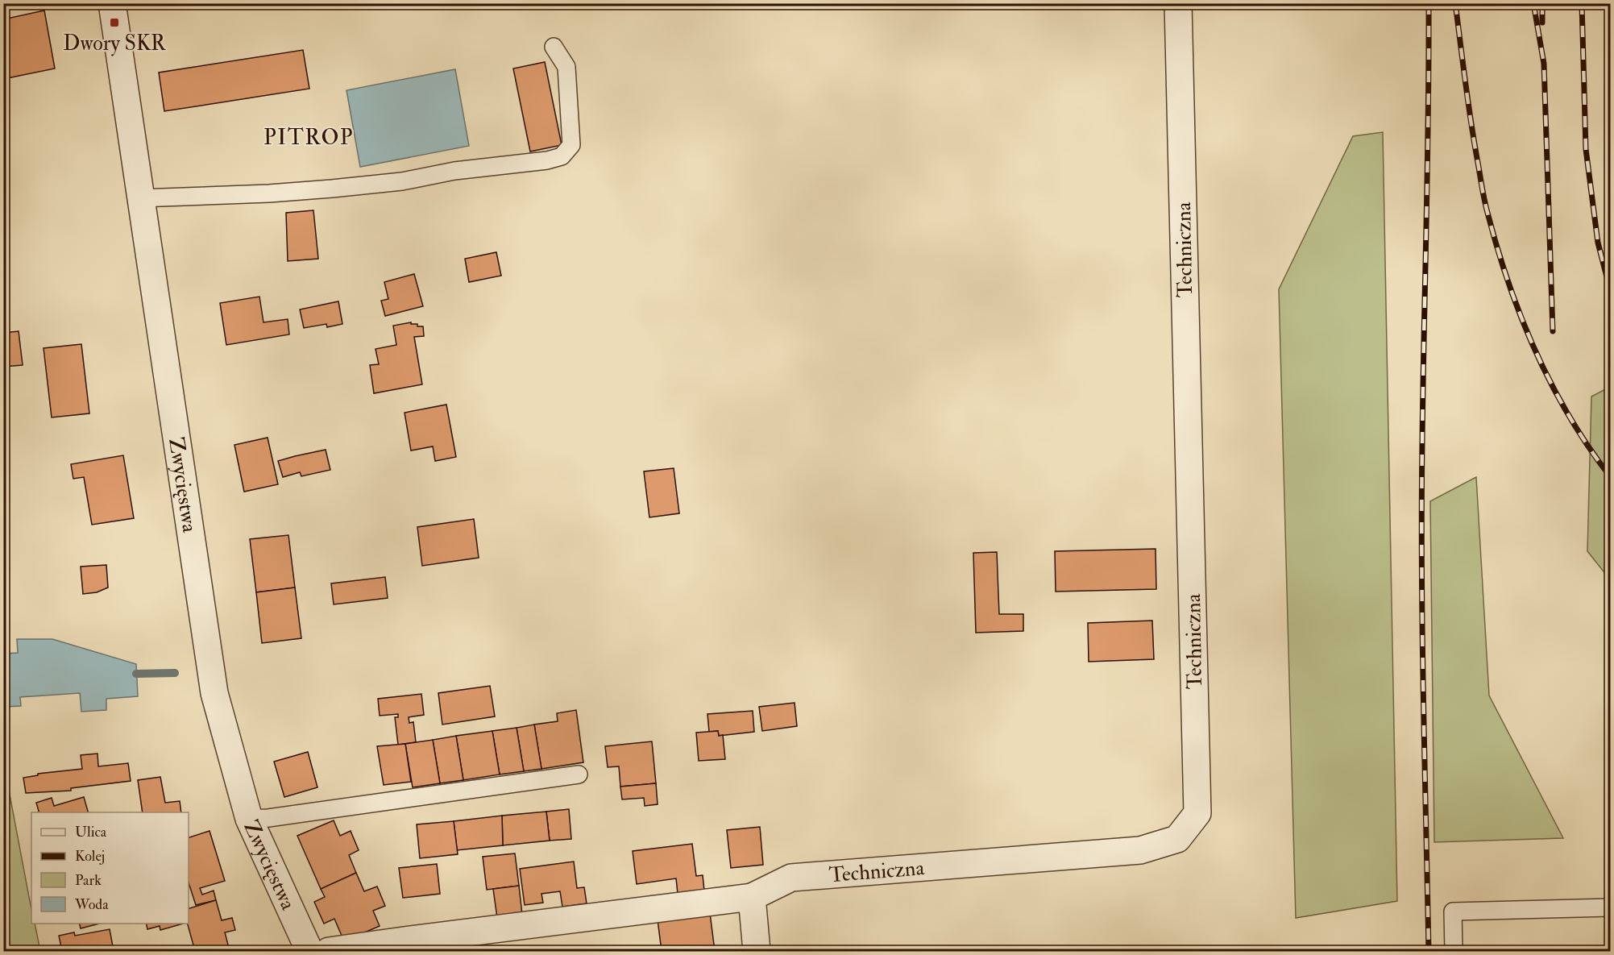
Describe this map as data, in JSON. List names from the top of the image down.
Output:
{
  "streets": {
    "street": ["Techniczna", "Zwycięstwa"]
  },
  "districts": ["PITROP"],
  "places": {
    "transit": ["Dwory SKR"]
  },
  "legend": [
    "Ulica",
    "Kolej",
    "Park",
    "Woda"
  ]
}
